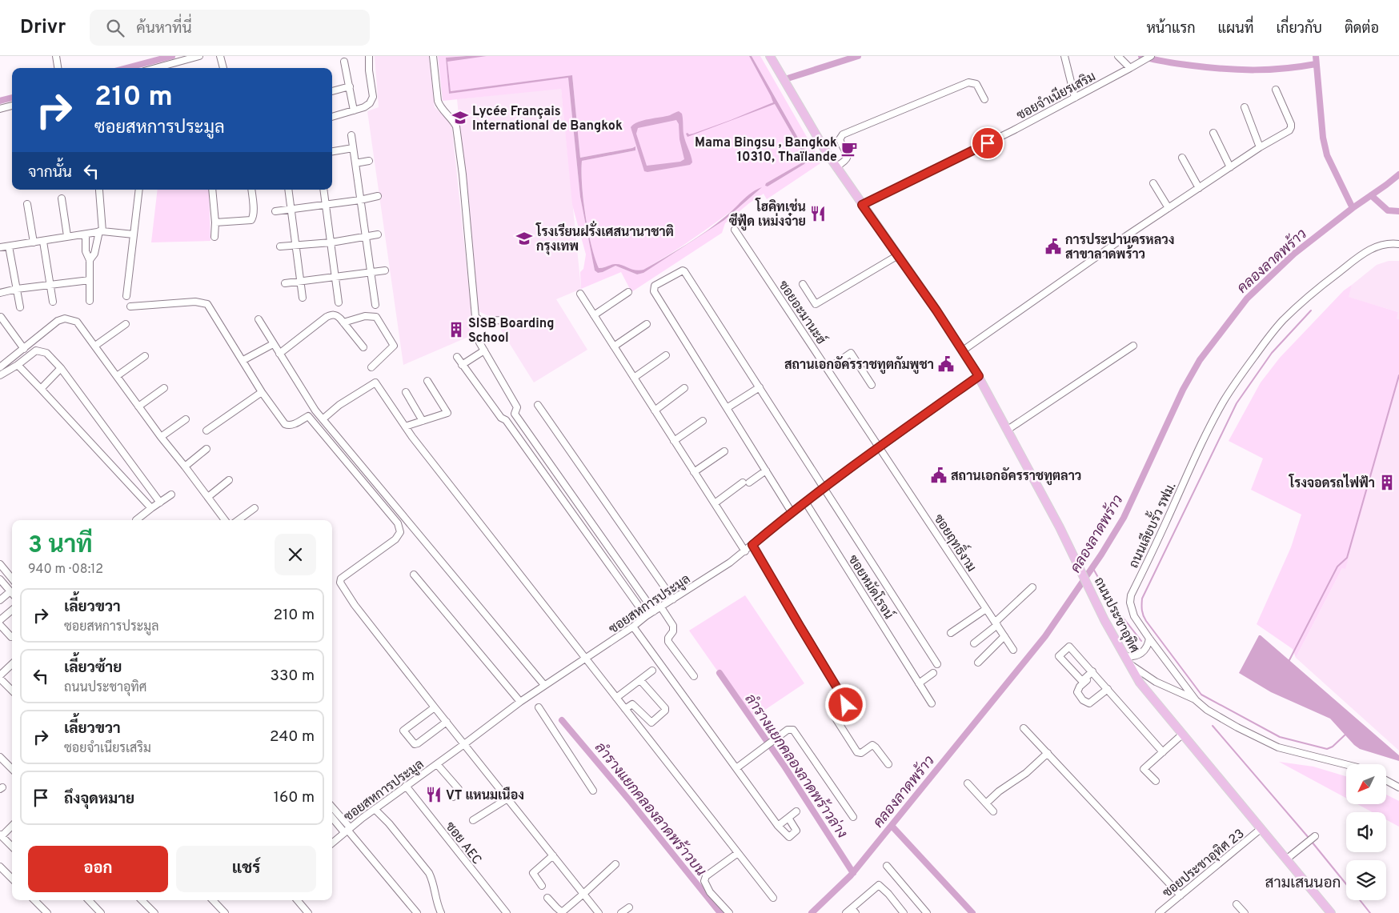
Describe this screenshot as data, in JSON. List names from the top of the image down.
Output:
{
  "streets": {
    "main road": ["ถนนประชาอุทิศ"],
    "street": [
      "ซอยจำเนียรเสริม",
      "ซอยอะมานะฮ์",
      "ถนนเลียบรั้ว รฟม.",
      "ซอยฤทธิ์งาม",
      "ซอยหมัดโรจน์",
      "ซอยสหการประมูล",
      "ซอย AEC",
      "ซอยประชาอุทิศ 23"
    ]
  },
  "crossings": [
    ["ซอยจำเนียรเสริม", "ถนนประชาอุทิศ"],
    ["ซอยอะมานะฮ์", "ซอยฤทธิ์งาม"],
    ["ซอยอะมานะฮ์", "ซอยสหการประมูล"],
    ["ซอยฤทธิ์งาม", "ซอยสหการประมูล"],
    ["ซอยหมัดโรจน์", "ซอยสหการประมูล"],
    ["ซอยสหการประมูล", "ถนนประชาอุทิศ"],
    ["ซอยสหการประมูล", "ซอย AEC"],
    ["ถนนประชาอุทิศ", "ซอยประชาอุทิศ 23"]
  ],
  "districts": ["สามเสนนอก"],
  "water": ["คลองลาดพร้าว", "ลำรางแยกคลองลาดพร้าวล่าง", "ลำรางแยกคลองลาดพร้าวบน"],
  "places": {
    "school or university": ["Lycée Français International de Bangkok", "โรงเรียนฝรั่งเศสนานาชาติ กรุงเทพ"],
    "cafe": ["Mama Bingsu , Bangkok 10310, Thaïlande"],
    "restaurant": ["โฮคิทเช่น ซีฟู้ด เหม่งจ๋าย", "VT แหนมเนือง"],
    "public building": ["การประปานครหลวง สาขาลาดพร้าว", "สถานเอกอัครราชทูตกัมพูชา", "สถานเอกอัครราชทูตลาว"],
    "building": ["SISB Boarding School", "โรงจอดรถไฟฟ้า"]
  },
  "north": "bottom left",
  "page": {
    "header": "Drivr",
    "search": "ค้นหาที่นี่",
    "nav": [
      "หน้าแรก",
      "แผนที่",
      "เกี่ยวกับ",
      "ติดต่อ"
    ],
    "turn": ["210 m", "ซอยสหการประมูล"],
    "then": "จากนั้น",
    "heading": ["3 นาที", "940 m · 08:12"],
    "list": [
      {
        "name": "เลี้ยวขวา",
        "note": "ซอยสหการประมูล",
        "value": "210 m"
      },
      {
        "name": "เลี้ยวซ้าย",
        "note": "ถนนประชาอุทิศ",
        "value": "330 m"
      },
      {
        "name": "เลี้ยวขวา",
        "note": "ซอยจำเนียรเสริม",
        "value": "240 m"
      },
      {
        "name": "ถึงจุดหมาย",
        "value": "160 m"
      }
    ],
    "buttons": ["ออก", "แชร์"]
  }
}
